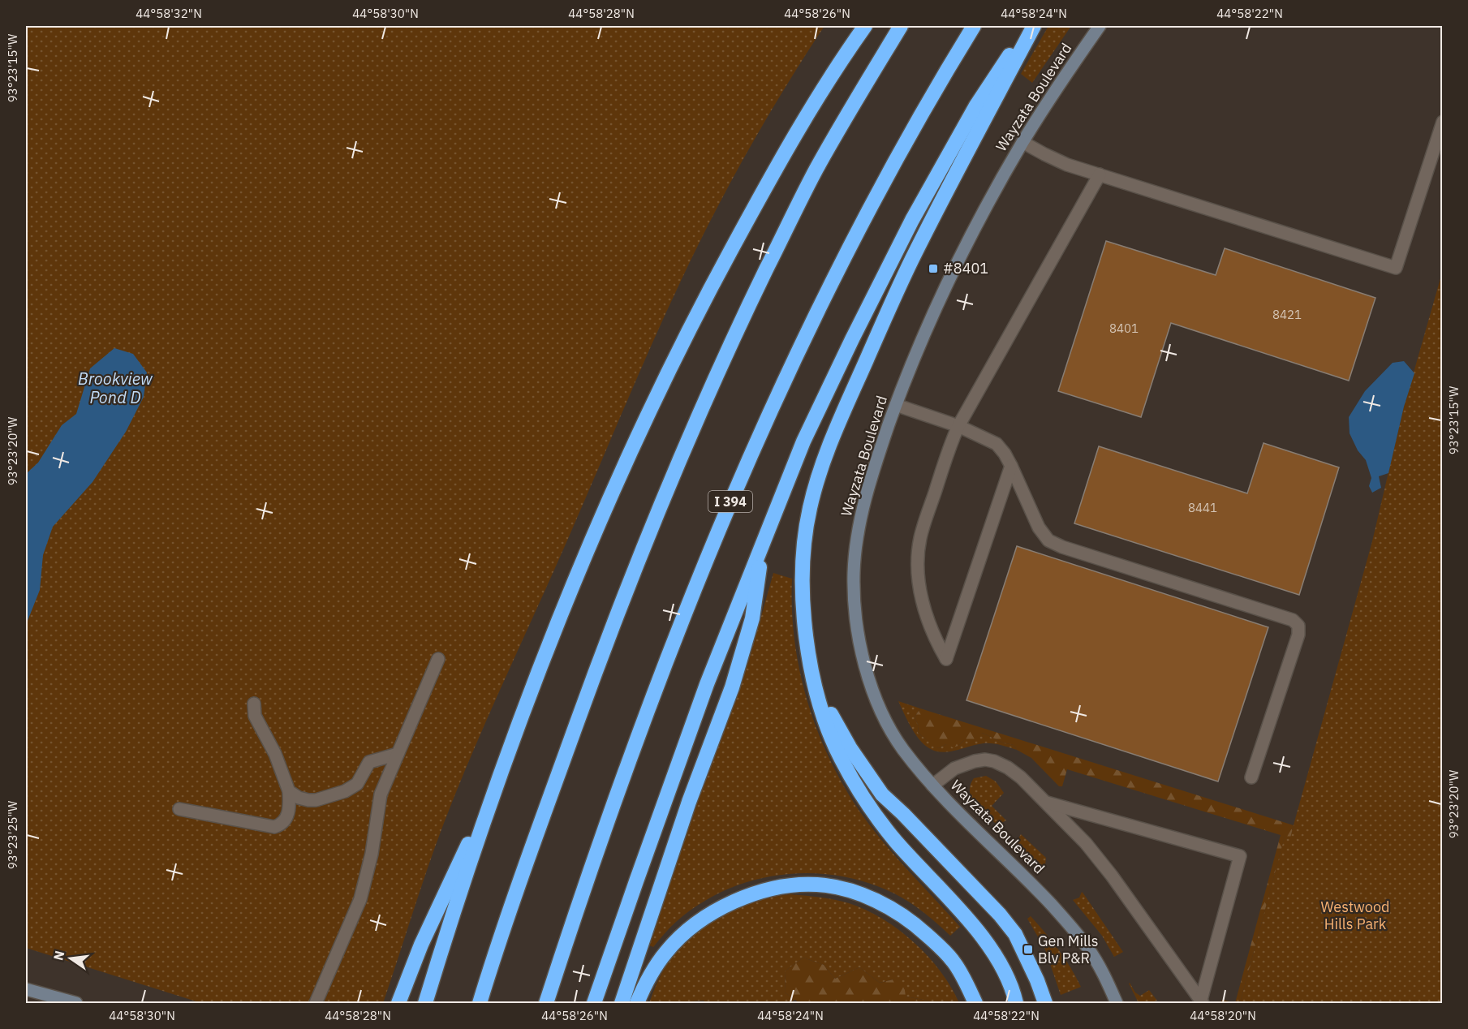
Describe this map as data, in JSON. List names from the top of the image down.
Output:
{
  "streets": {
    "highway": ["I 394"],
    "street": ["Wayzata Boulevard"]
  },
  "water": ["Brookview Pond D"],
  "parks": ["Westwood Hills Park"],
  "places": {
    "transit": ["#8401", "Gen Mills Blv P&R"]
  },
  "house_numbers": ["8421", "8401", "8441"],
  "north": "left",
  "coordinates": [
    "44°58'32\"N",
    "44°58'30\"N",
    "44°58'28\"N",
    "44°58'26\"N",
    "44°58'24\"N",
    "44°58'22\"N",
    "93°23'15\"W",
    "93°23'20\"W",
    "93°23'25\"W",
    "44°58'20\"N"
  ]
}
